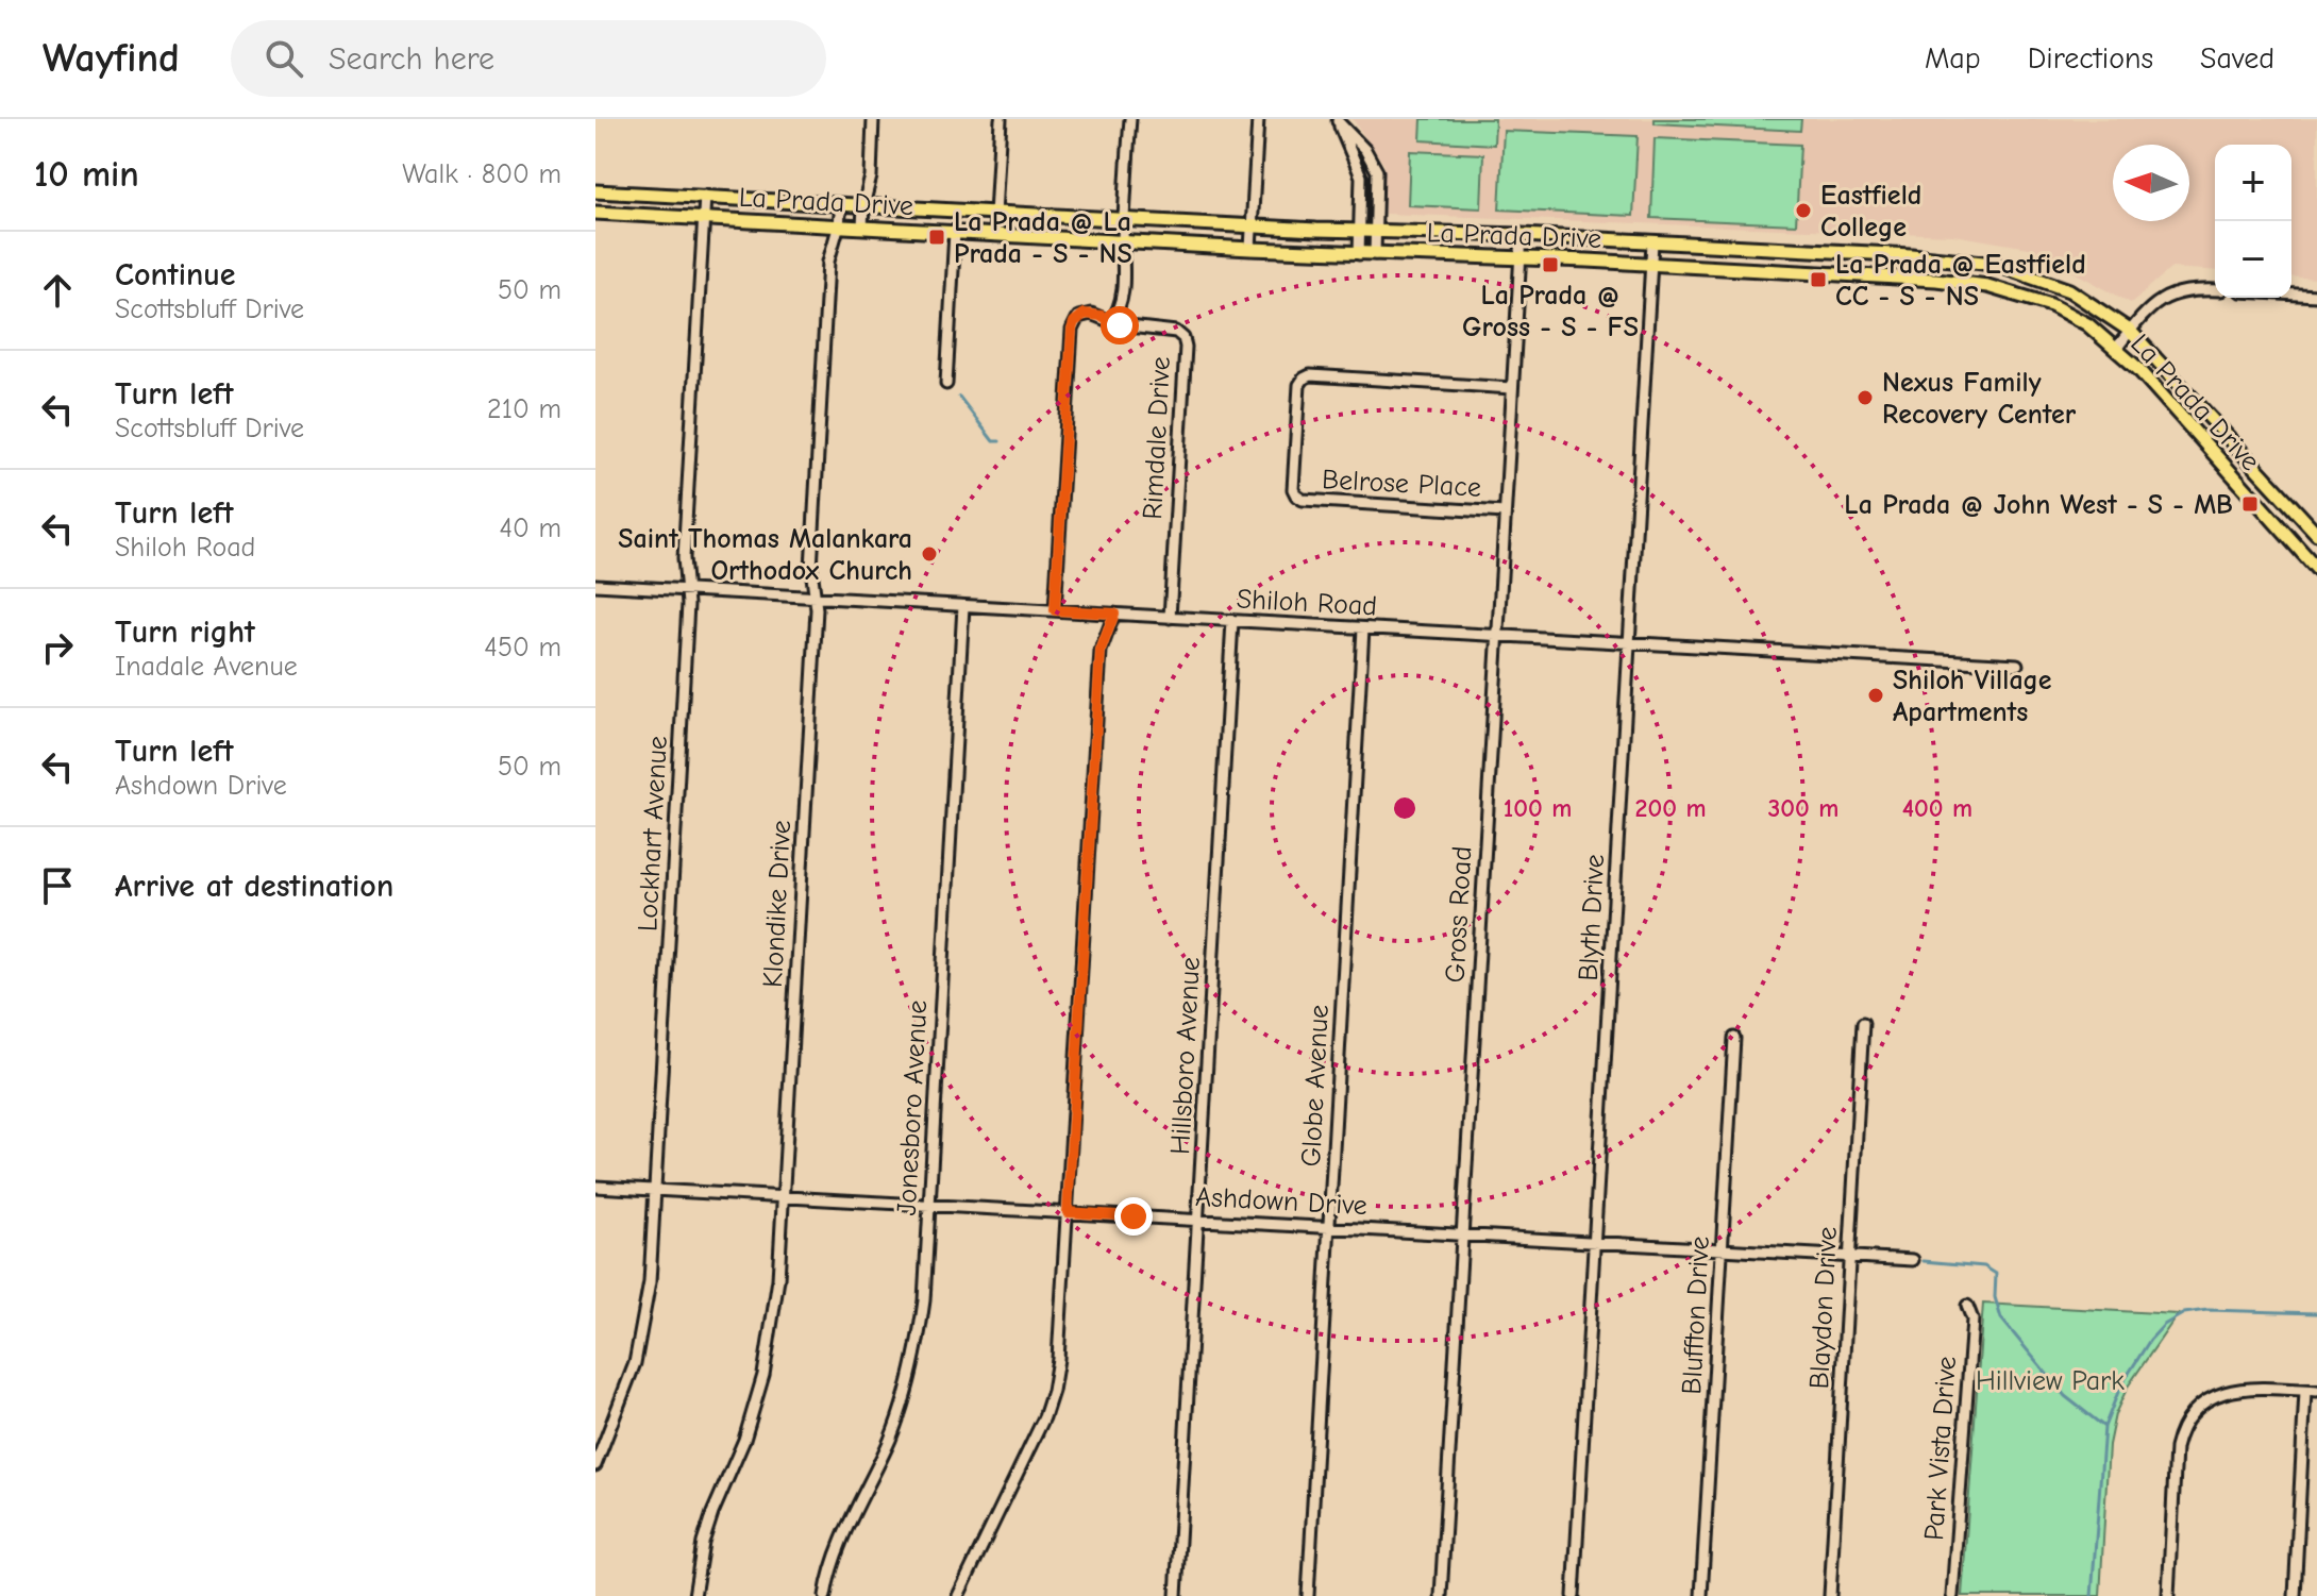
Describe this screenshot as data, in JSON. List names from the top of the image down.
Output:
{
  "streets": {
    "main road": ["La Prada Drive"],
    "street": [
      "Rimdale Drive",
      "Belrose Place",
      "Shiloh Road",
      "Lockhart Avenue",
      "Klondike Drive",
      "Gross Road",
      "Blyth Drive",
      "Hillsboro Avenue",
      "Globe Avenue",
      "Jonesboro Avenue",
      "Ashdown Drive",
      "Blaydon Drive",
      "Bluffton Drive",
      "Park Vista Drive"
    ]
  },
  "crossings": [
    ["La Prada Drive", "Lockhart Avenue"],
    ["La Prada Drive", "Klondike Drive"],
    ["La Prada Drive", "Gross Road"],
    ["La Prada Drive", "Blyth Drive"],
    ["Rimdale Drive", "Shiloh Road"],
    ["Belrose Place", "Gross Road"],
    ["Shiloh Road", "Lockhart Avenue"],
    ["Shiloh Road", "Klondike Drive"],
    ["Shiloh Road", "Gross Road"],
    ["Shiloh Road", "Blyth Drive"],
    ["Shiloh Road", "Hillsboro Avenue"],
    ["Shiloh Road", "Globe Avenue"],
    ["Shiloh Road", "Jonesboro Avenue"],
    ["Lockhart Avenue", "Ashdown Drive"],
    ["Klondike Drive", "Ashdown Drive"],
    ["Gross Road", "Ashdown Drive"],
    ["Blyth Drive", "Ashdown Drive"],
    ["Hillsboro Avenue", "Ashdown Drive"],
    ["Globe Avenue", "Ashdown Drive"],
    ["Jonesboro Avenue", "Ashdown Drive"],
    ["Ashdown Drive", "Blaydon Drive"],
    ["Ashdown Drive", "Bluffton Drive"]
  ],
  "parks": ["Hillview Park"],
  "places": {
    "other": [
      "Eastfield College",
      "Nexus Family Recovery Center",
      "Saint Thomas Malankara Orthodox Church",
      "Shiloh Village Apartments"
    ],
    "transit": [
      "La Prada @ La Prada - S - NS",
      "La Prada @ Gross - S - FS",
      "La Prada @ Eastfield CC - S - NS",
      "La Prada @ John West - S - MB"
    ]
  },
  "north": "left",
  "page": {
    "header": "Wayfind",
    "search": "Search here",
    "nav": ["Map", "Directions", "Saved"],
    "heading": ["10 min", "Walk · 800 m"],
    "map_buttons": ["+", "−"],
    "list": [
      ["Continue", "Scottsbluff Drive", "50 m"],
      ["Turn left", "Scottsbluff Drive", "210 m"],
      ["Turn left", "Shiloh Road", "40 m"],
      ["Turn right", "Inadale Avenue", "450 m"],
      ["Turn left", "Ashdown Drive", "50 m"],
      "Arrive at destination"
    ]
  },
  "rings": [
    "100 m",
    "200 m",
    "300 m",
    "400 m"
  ]
}
